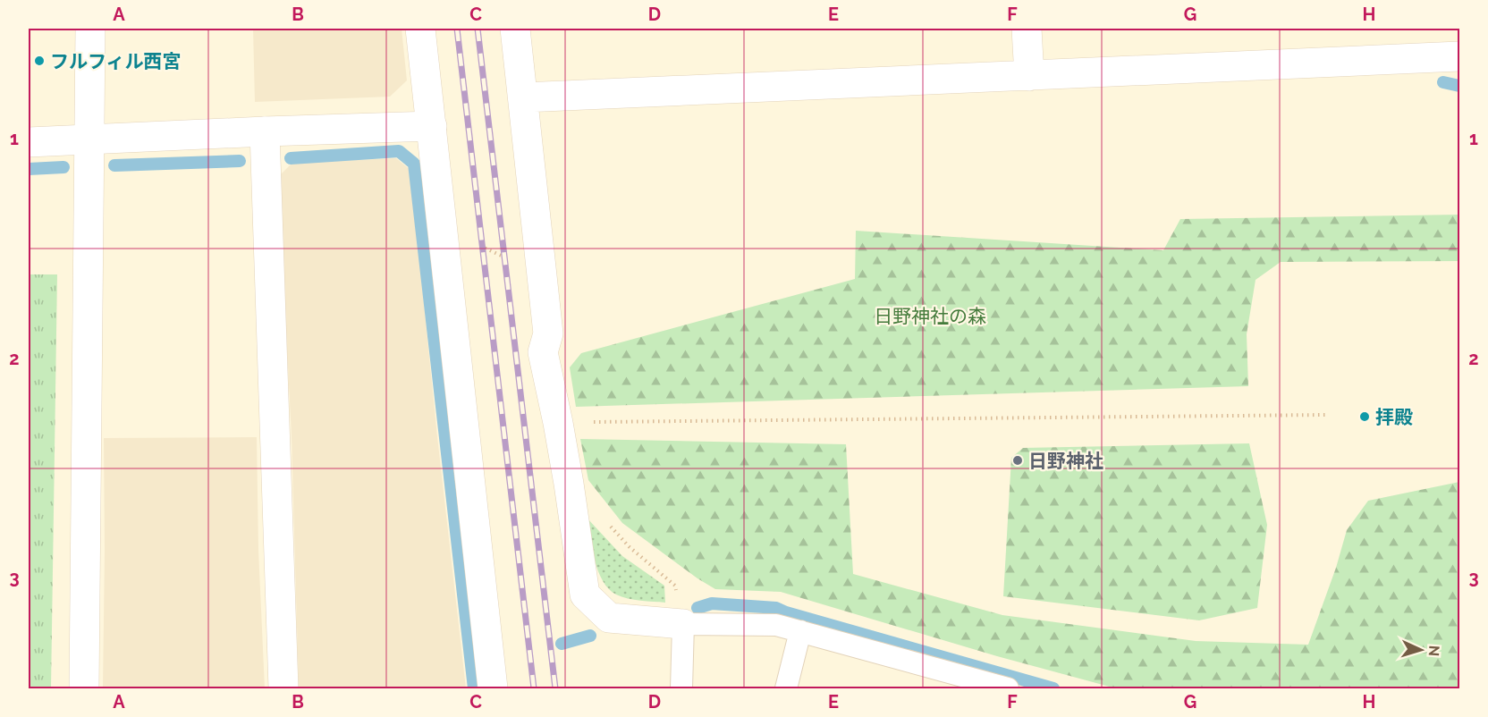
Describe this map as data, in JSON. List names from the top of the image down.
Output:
{
  "parks": ["日野神社の森"],
  "places": ["フルフィル西宮", "拝殿", "日野神社"],
  "north": "right",
  "grid": {
    "columns": [
      "A",
      "B",
      "C",
      "D",
      "E",
      "F",
      "G",
      "H"
    ],
    "rows": ["1", "2", "3"]
  }
}
